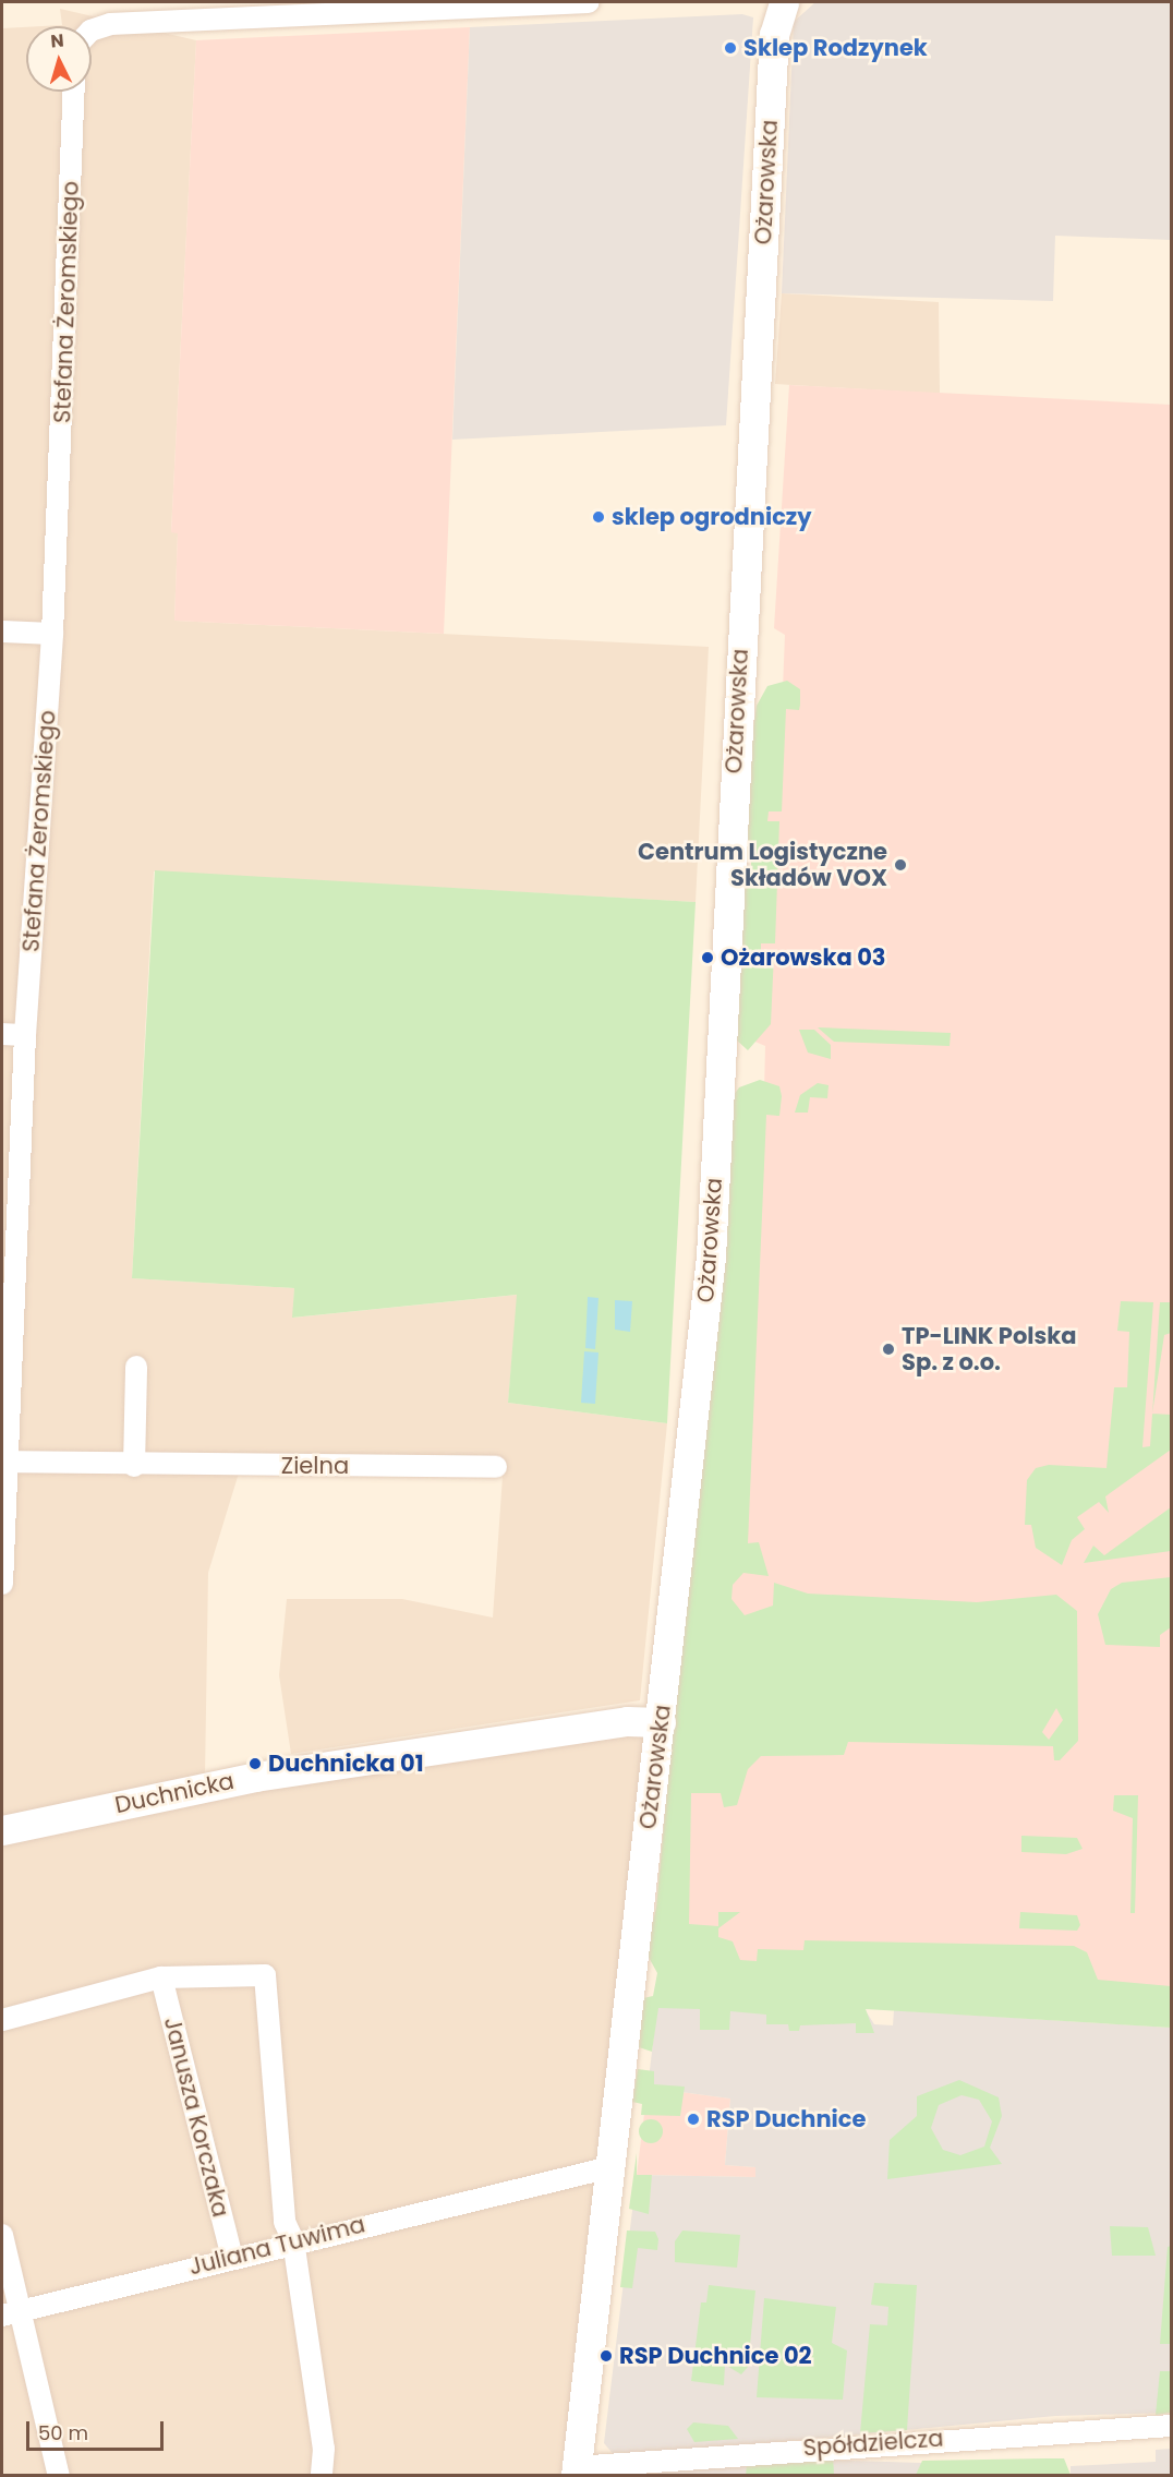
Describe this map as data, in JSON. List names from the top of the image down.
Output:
{
  "streets": {
    "main road": ["Ożarowska", "Duchnicka"],
    "street": [
      "Stefana Żeromskiego",
      "Zielna",
      "Janusza Korczaka",
      "Juliana Tuwima",
      "Spółdzielcza"
    ]
  },
  "crossings": [
    ["Ożarowska", "Duchnicka"],
    ["Ożarowska", "Juliana Tuwima"],
    ["Ożarowska", "Spółdzielcza"],
    ["Stefana Żeromskiego", "Zielna"],
    ["Janusza Korczaka", "Juliana Tuwima"]
  ],
  "places": [
    "Sklep Rodzynek",
    "sklep ogrodniczy",
    "Centrum Logistyczne Składów VOX",
    "Ożarowska 03",
    "TP-LINK Polska Sp. z o.o.",
    "Duchnicka 01",
    "RSP Duchnice",
    "RSP Duchnice 02"
  ],
  "scale_bar": "50 m",
  "north": "top"
}
